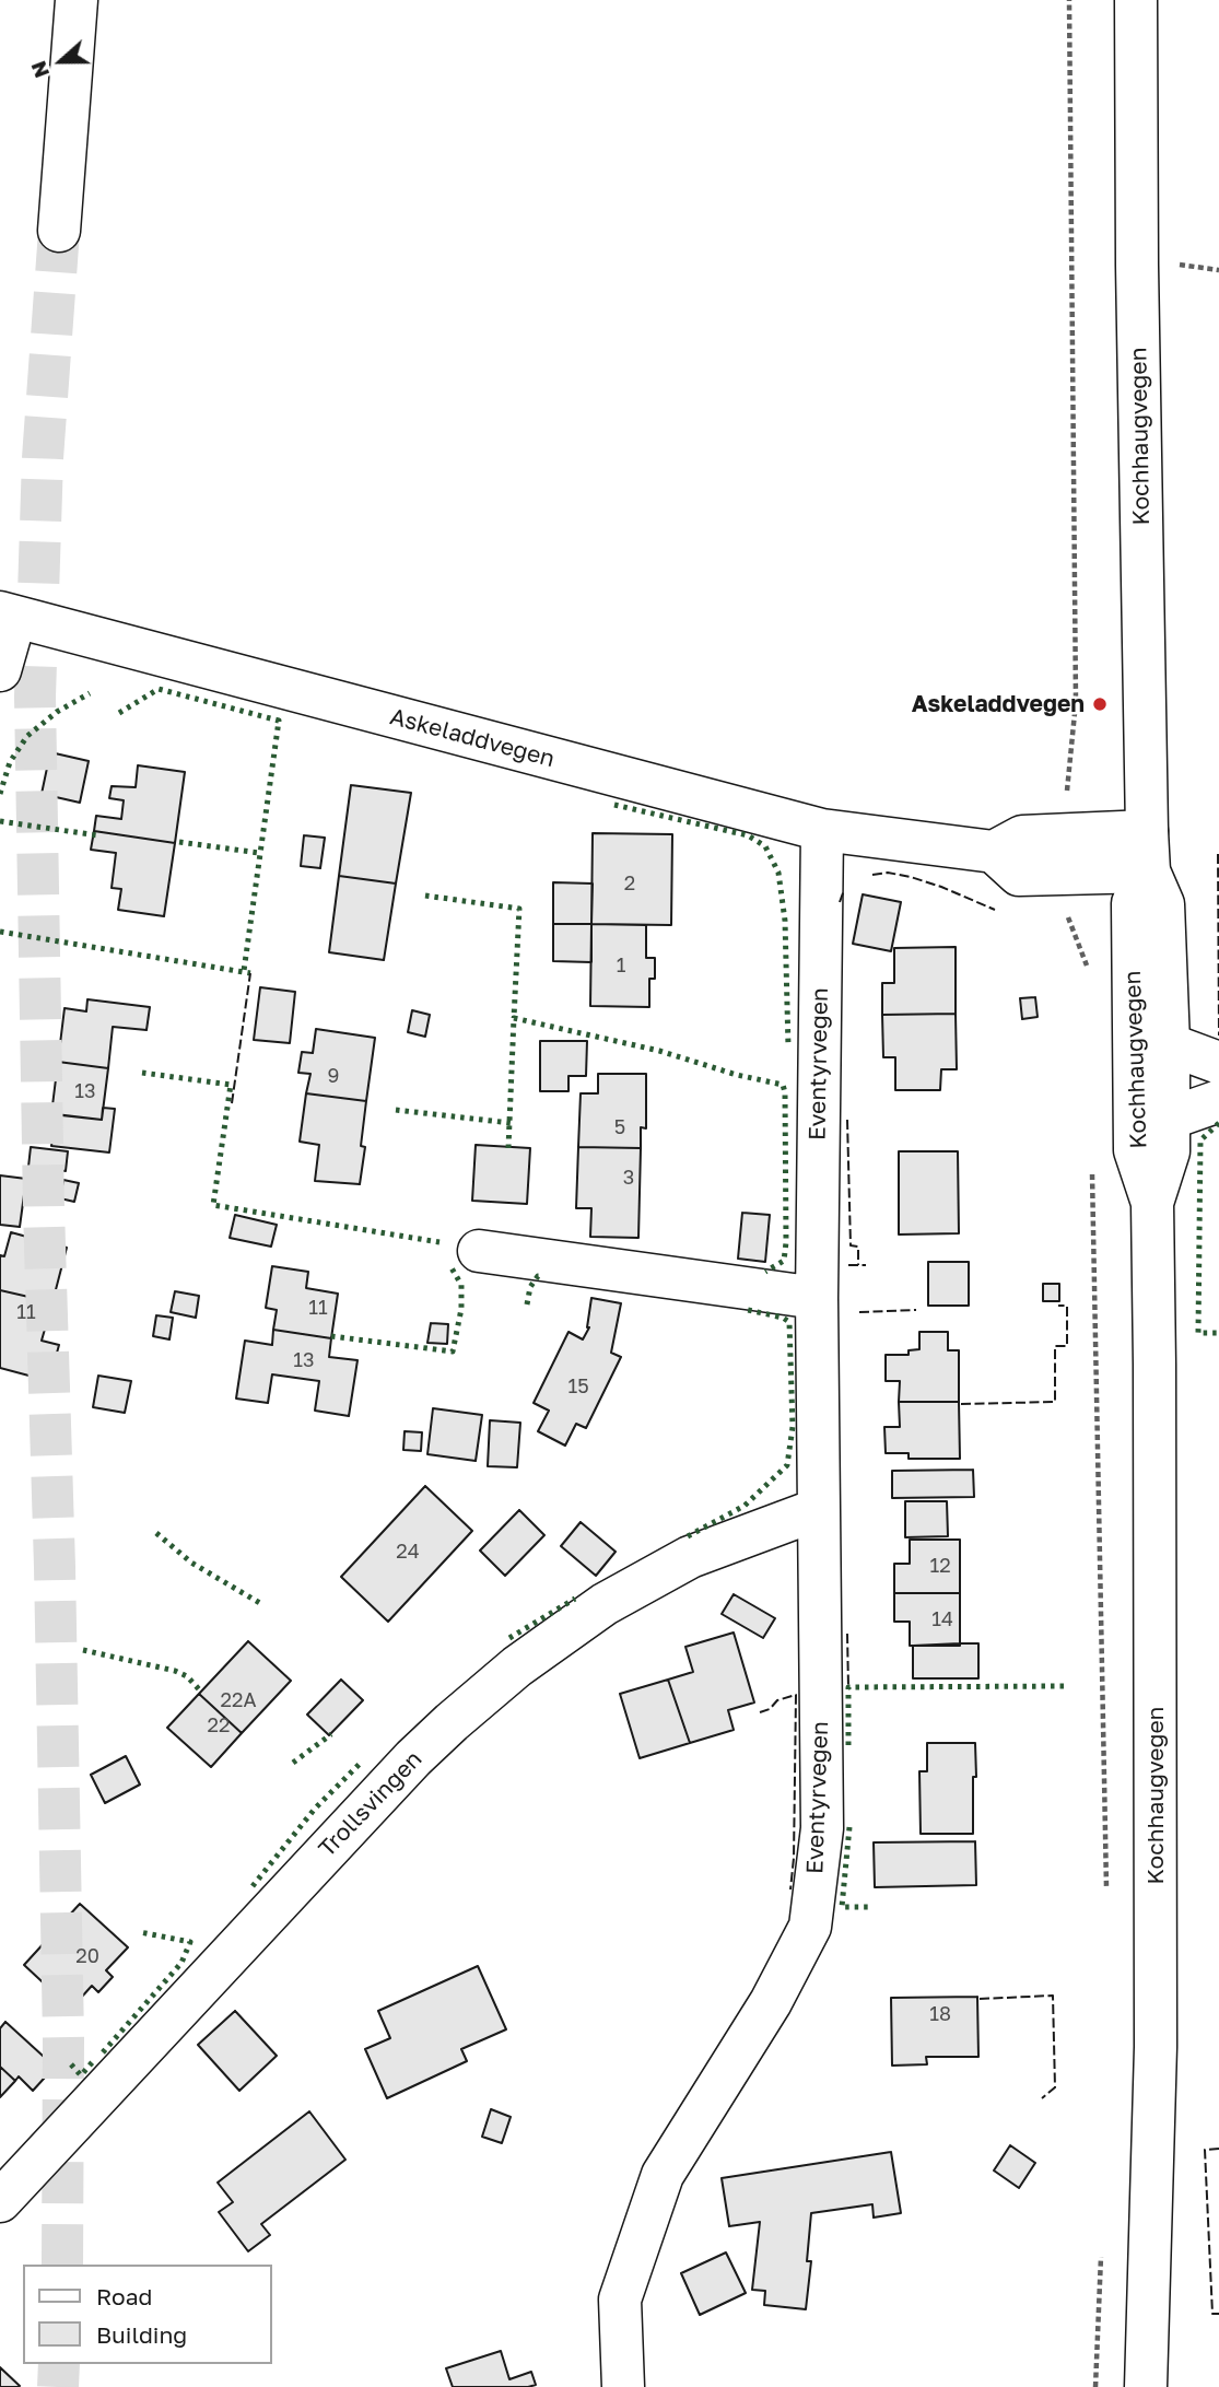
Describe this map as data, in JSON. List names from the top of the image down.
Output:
{
  "streets": {
    "main road": [
      "Kochhaugvegen",
      "Askeladdvegen",
      "Eventyrvegen",
      "Trollsvingen"
    ]
  },
  "crossings": [
    ["Kochhaugvegen", "Askeladdvegen"],
    ["Askeladdvegen", "Eventyrvegen"],
    ["Eventyrvegen", "Trollsvingen"]
  ],
  "places": ["Askeladdvegen"],
  "house_numbers": [
    "2",
    "1",
    "9",
    "13",
    "5",
    "3",
    "11",
    "11",
    "13",
    "15",
    "24",
    "12",
    "14",
    "22A",
    "22",
    "20",
    "18"
  ],
  "legend": ["Road", "Building"],
  "north": "left"
}
